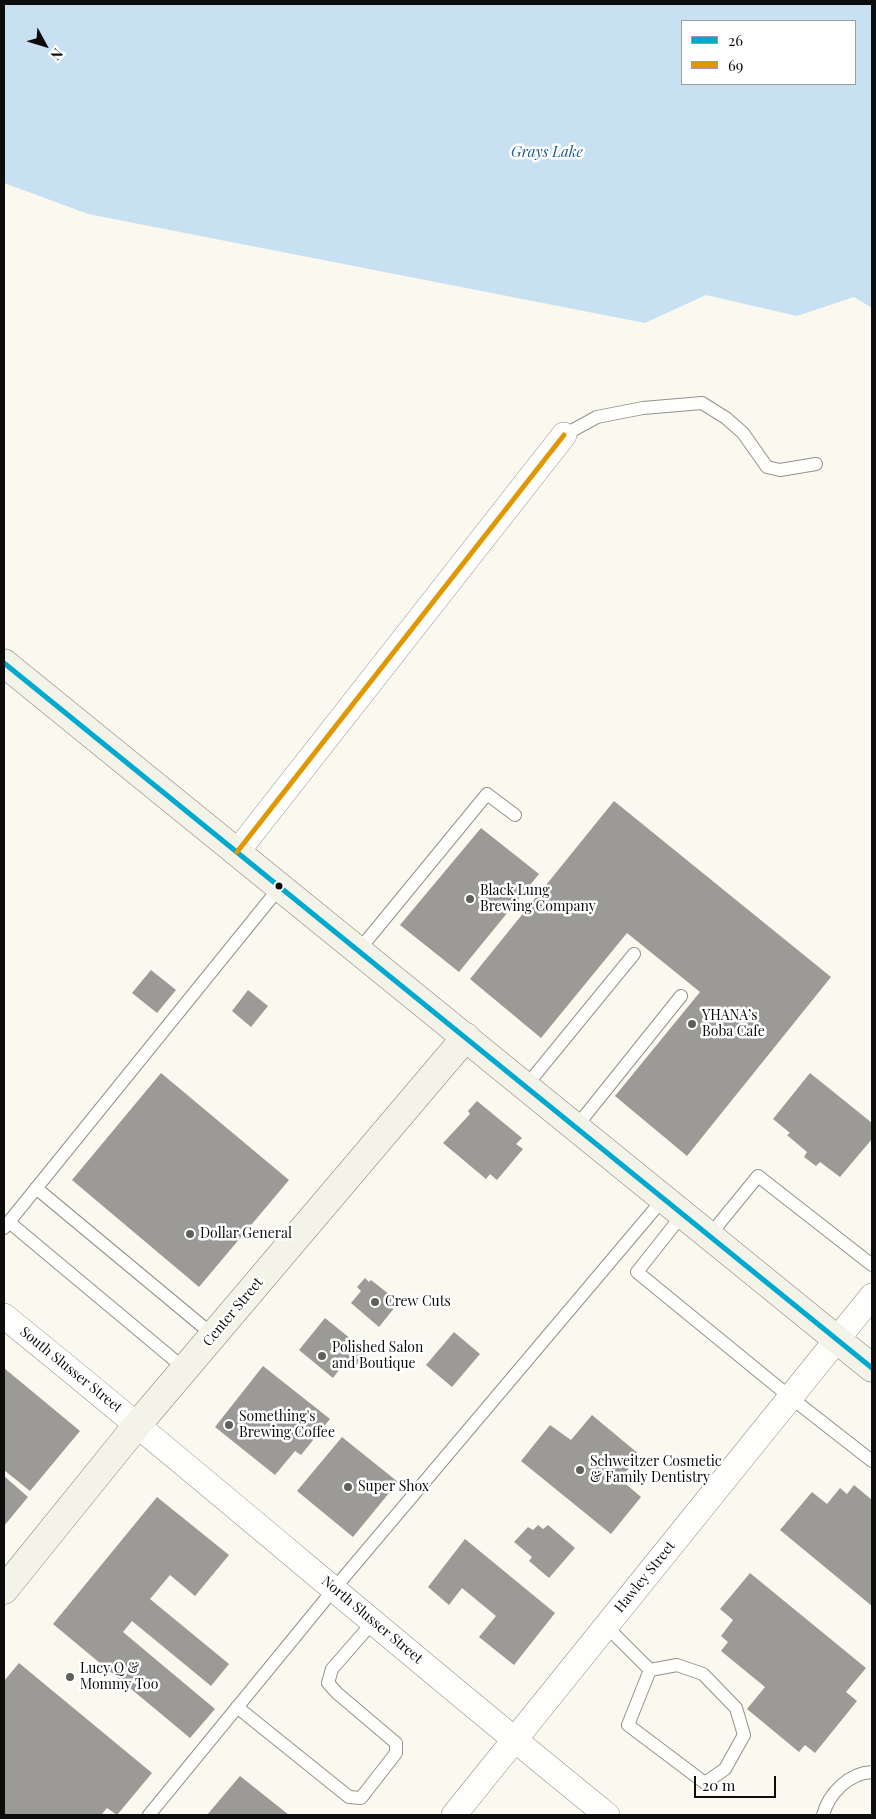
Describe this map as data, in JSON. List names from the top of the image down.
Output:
{
  "streets": {
    "street": [
      "Center Street",
      "South Slusser Street",
      "Hawley Street",
      "North Slusser Street"
    ]
  },
  "crossings": [
    ["Center Street", "South Slusser Street"],
    ["Center Street", "North Slusser Street"],
    ["South Slusser Street", "North Slusser Street"],
    ["Hawley Street", "North Slusser Street"]
  ],
  "water": ["Grays Lake"],
  "places": [
    "Black Lung Brewing Company",
    "YHANA’s Boba Cafe",
    "Dollar General",
    "Crew Cuts",
    "Polished Salon and Boutique",
    "Something's Brewing Coffee",
    "Schweitzer Cosmetic & Family Dentistry",
    "Super Shox",
    "Lucy Q & Mommy Too"
  ],
  "lines": ["transit line 69", "transit line 26"],
  "legend": ["26", "69"],
  "scale_bar": "20 m",
  "north": "bottom right"
}
